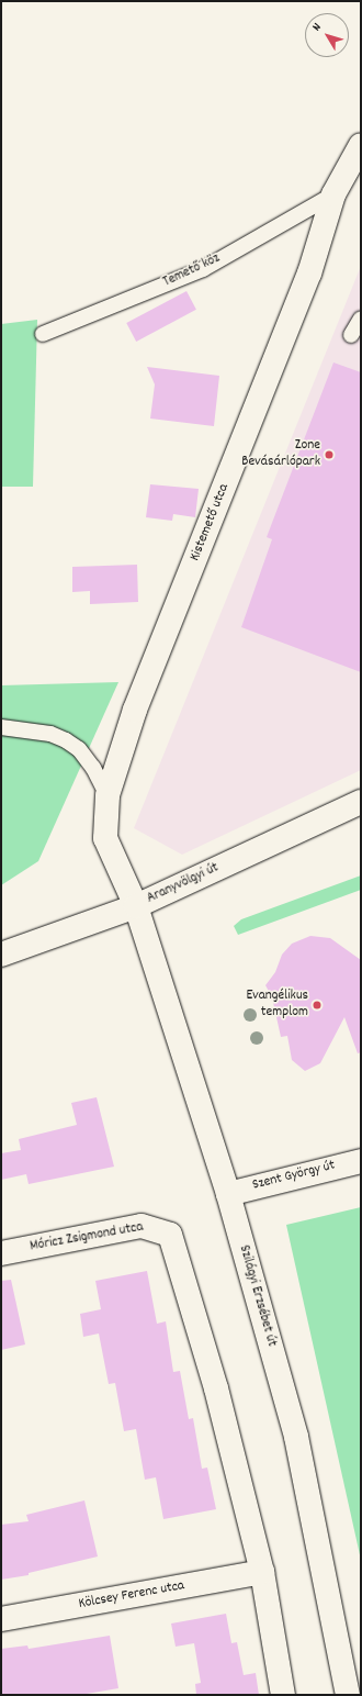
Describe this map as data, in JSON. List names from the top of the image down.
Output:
{
  "streets": {
    "street": [
      "Kistemető utca",
      "Aranyvölgyi út",
      "Szent György út",
      "Móricz Zsigmond utca",
      "Szilágyi Erzsébet út",
      "Kölcsey Ferenc utca"
    ],
    "lane": ["Temető köz"]
  },
  "crossings": [
    ["Temető köz", "Kistemető utca"],
    ["Kistemető utca", "Aranyvölgyi út"],
    ["Kistemető utca", "Szilágyi Erzsébet út"],
    ["Aranyvölgyi út", "Szilágyi Erzsébet út"],
    ["Szent György út", "Szilágyi Erzsébet út"],
    ["Móricz Zsigmond utca", "Kölcsey Ferenc utca"]
  ],
  "places": ["Zone Bevásárlópark", "Evangélikus templom"],
  "north": "top left"
}
